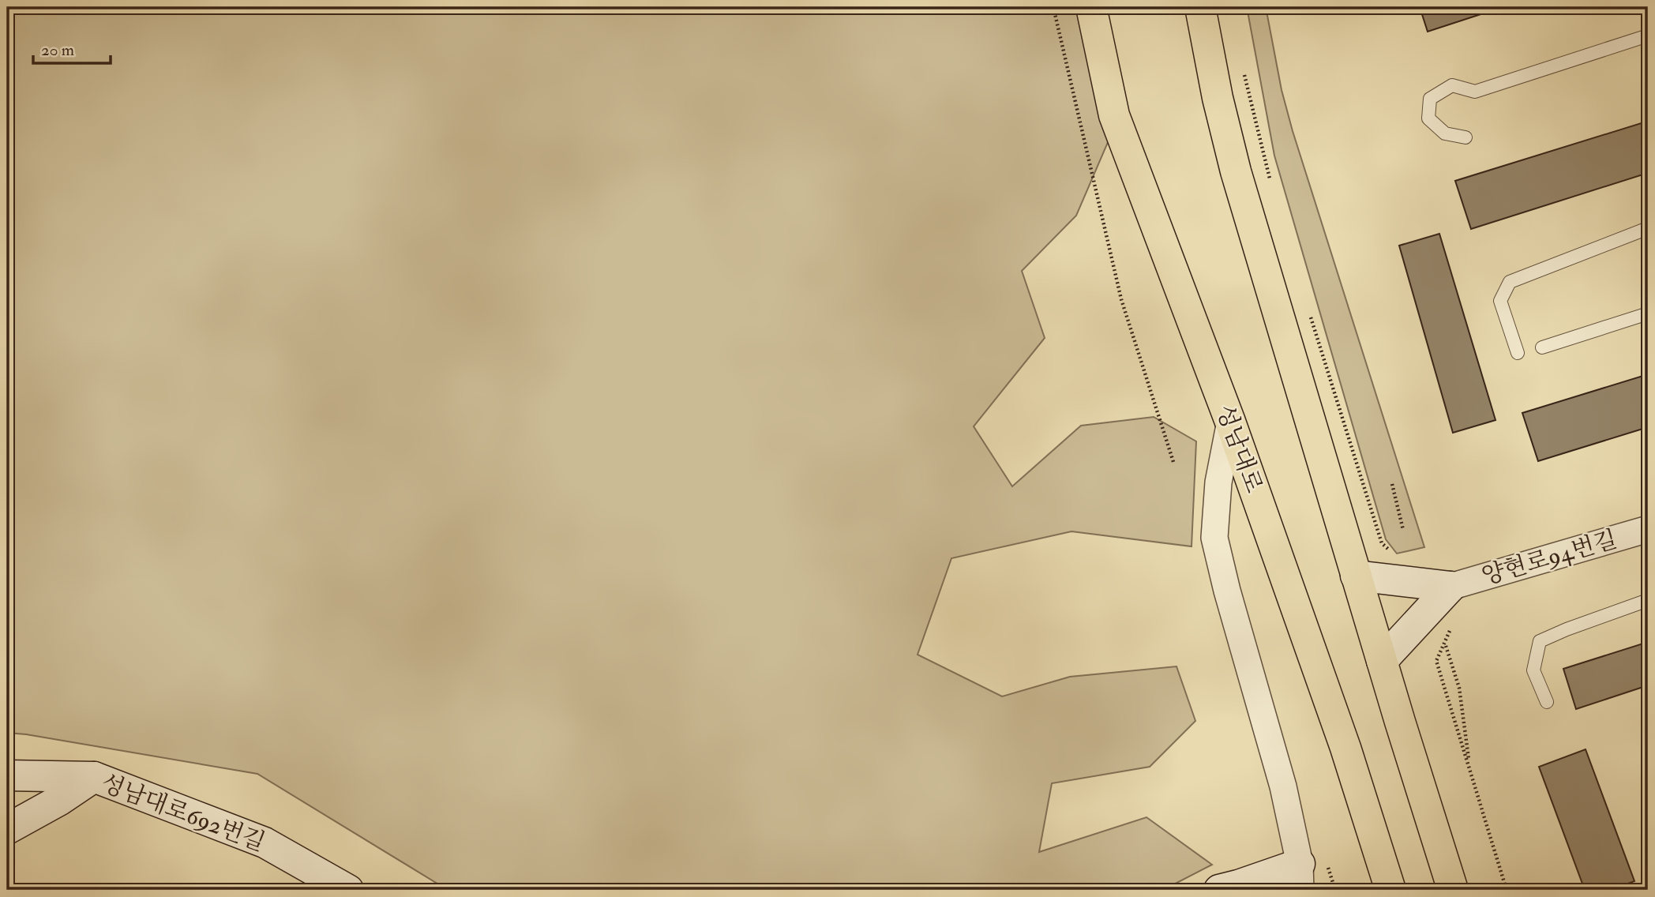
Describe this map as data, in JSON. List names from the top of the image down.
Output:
{
  "streets": {
    "main road": ["성남대로"],
    "street": ["양현로94번길", "성남대로692번길"]
  },
  "scale_bar": "20 m"
}
